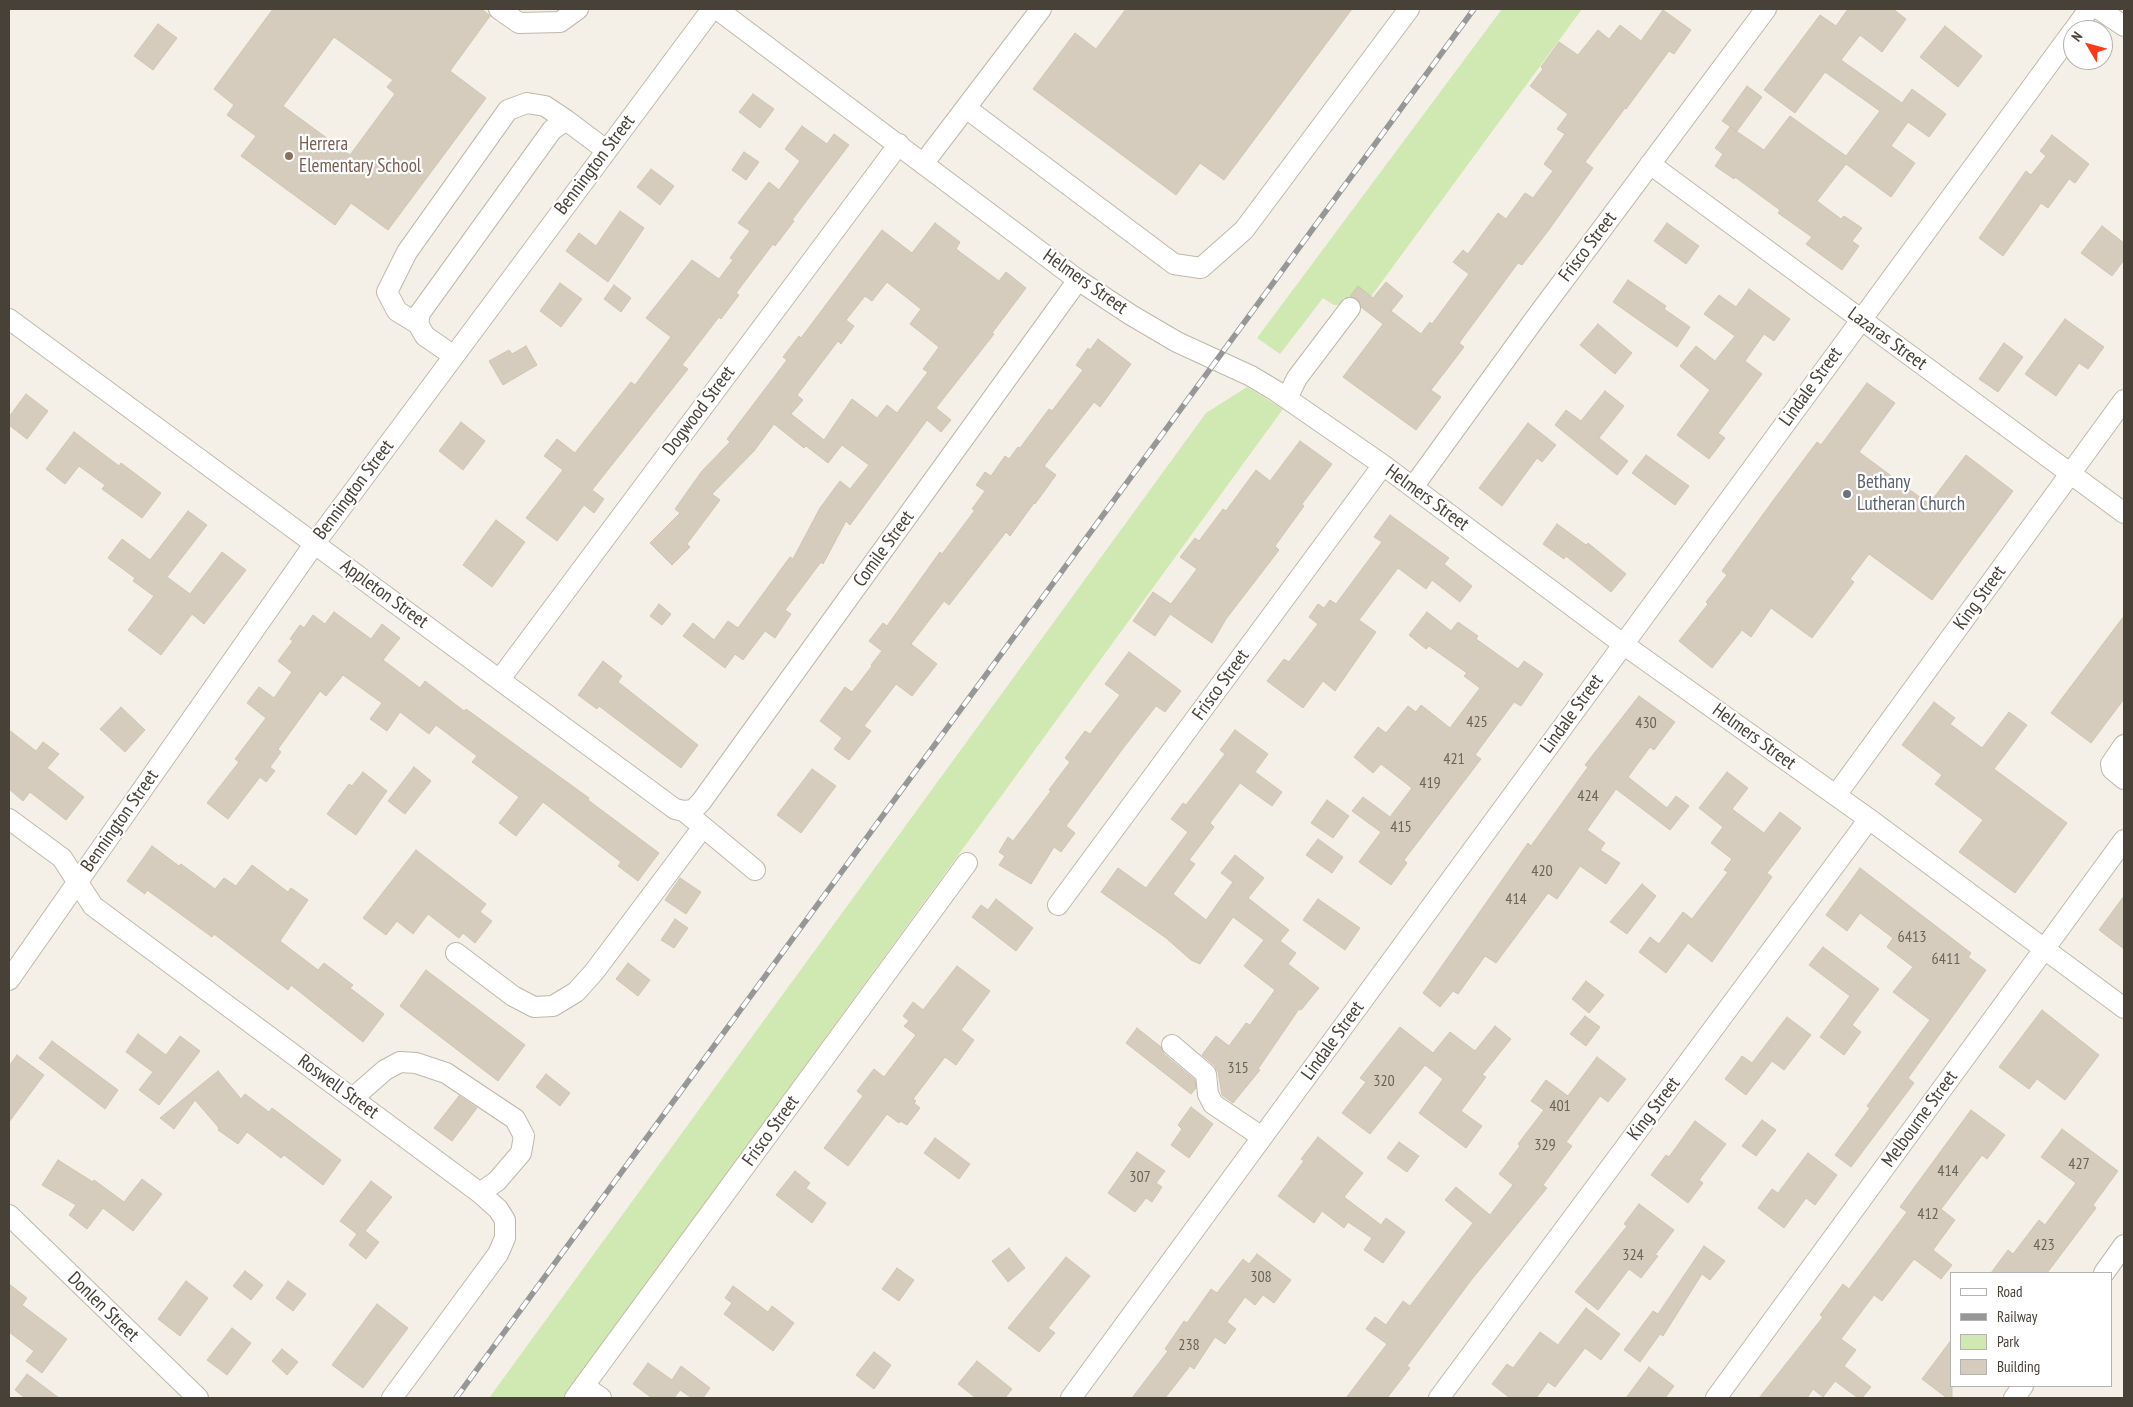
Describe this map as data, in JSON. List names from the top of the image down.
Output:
{
  "streets": {
    "street": [
      "Bennington Street",
      "Frisco Street",
      "Helmers Street",
      "Lazaras Street",
      "Lindale Street",
      "Dogwood Street",
      "Comile Street",
      "Appleton Street",
      "King Street",
      "Roswell Street",
      "Melbourne Street",
      "Donlen Street"
    ]
  },
  "crossings": [
    ["Bennington Street", "Appleton Street"],
    ["Bennington Street", "Roswell Street"],
    ["Frisco Street", "Helmers Street"],
    ["Frisco Street", "Lazaras Street"],
    ["Helmers Street", "Lindale Street"],
    ["Helmers Street", "Dogwood Street"],
    ["Helmers Street", "Comile Street"],
    ["Helmers Street", "King Street"],
    ["Helmers Street", "Melbourne Street"],
    ["Lazaras Street", "Lindale Street"],
    ["Lazaras Street", "King Street"],
    ["Dogwood Street", "Appleton Street"],
    ["Comile Street", "Appleton Street"]
  ],
  "places": ["Herrera Elementary School", "Bethany Lutheran Church"],
  "house_numbers": [
    "425",
    "430",
    "421",
    "419",
    "424",
    "415",
    "420",
    "414",
    "6413",
    "6411",
    "315",
    "320",
    "401",
    "329",
    "427",
    "414",
    "307",
    "412",
    "423",
    "324",
    "308",
    "238"
  ],
  "legend": [
    "Road",
    "Railway",
    "Park",
    "Building"
  ],
  "north": "top left"
}
